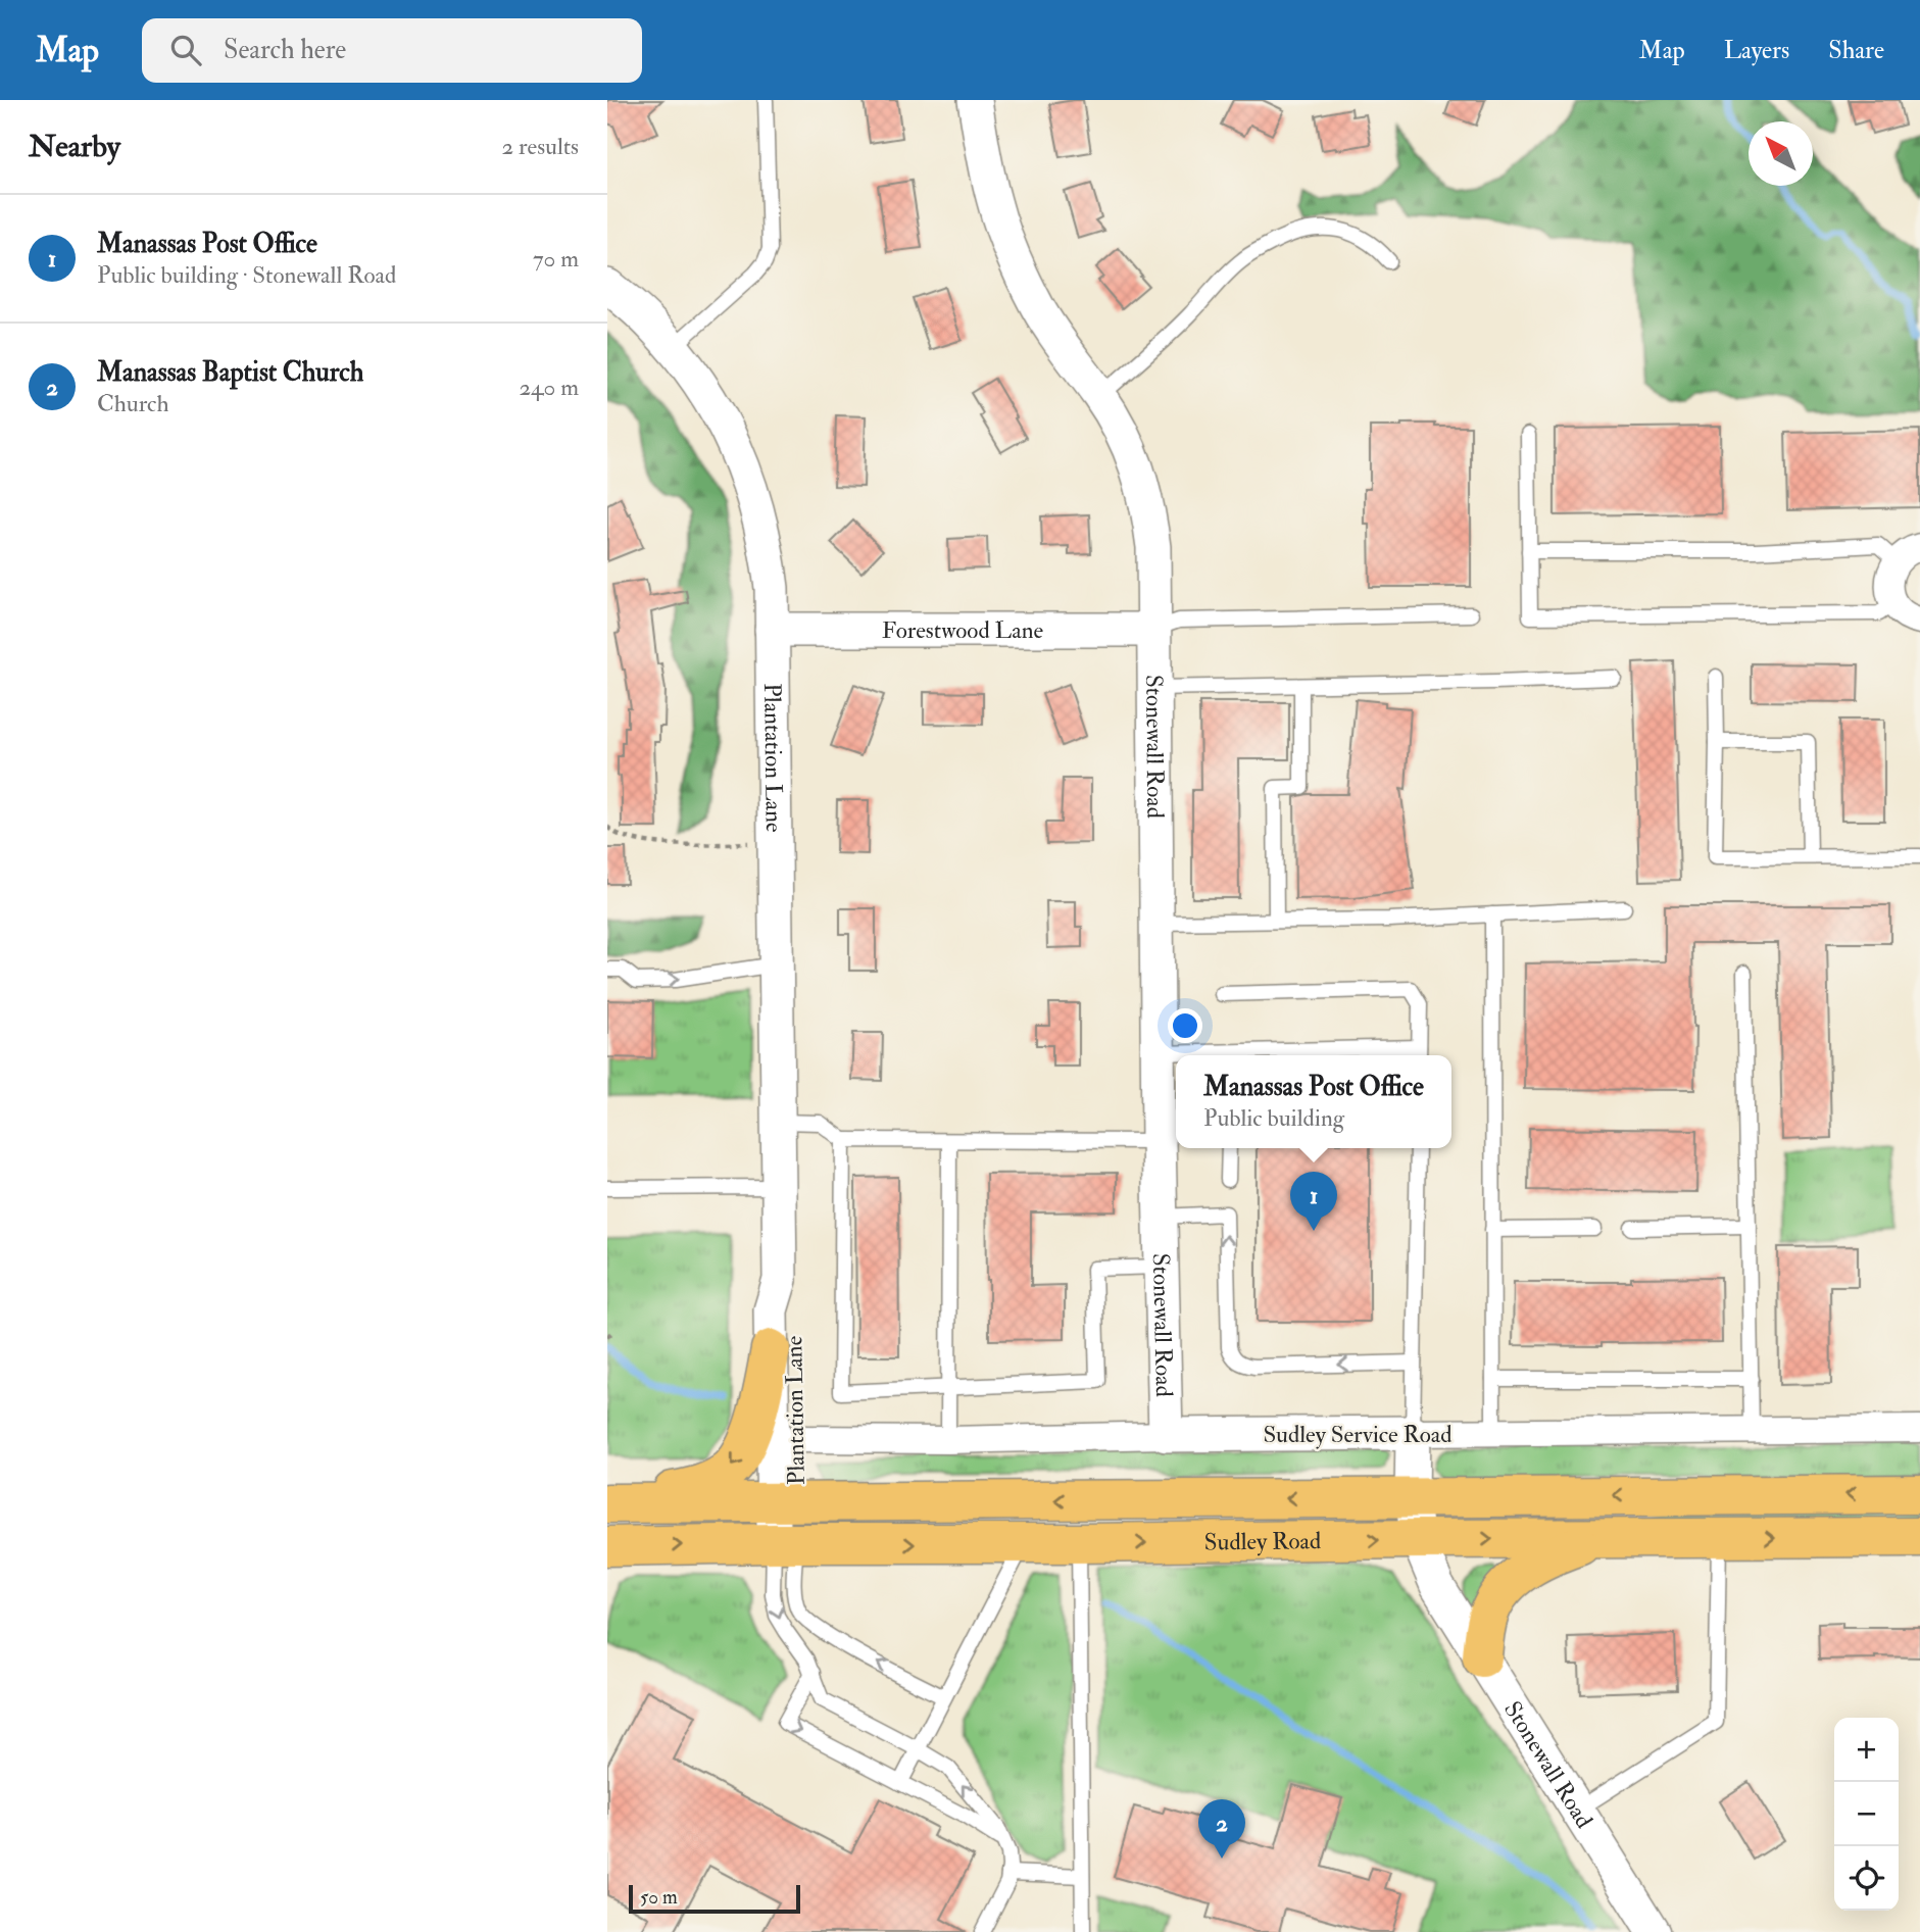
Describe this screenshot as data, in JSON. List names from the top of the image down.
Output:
{
  "streets": {
    "main road": ["Sudley Road"],
    "street": [
      "Forestwood Lane",
      "Stonewall Road",
      "Plantation Lane",
      "Sudley Service Road"
    ]
  },
  "crossings": [
    ["Forestwood Lane", "Stonewall Road"],
    ["Forestwood Lane", "Plantation Lane"],
    ["Stonewall Road", "Sudley Service Road"],
    ["Stonewall Road", "Sudley Road"],
    ["Plantation Lane", "Sudley Service Road"],
    ["Plantation Lane", "Sudley Road"]
  ],
  "scale_bar": "50 m",
  "north": "top left",
  "page": {
    "header": "Map",
    "search": "Search here",
    "nav": ["Map", "Layers", "Share"],
    "heading": ["Nearby", "2 results"],
    "list": [
      {
        "mark": "1",
        "name": "Manassas Post Office",
        "note": "Public building · Stonewall Road",
        "value": "70 m"
      },
      {
        "mark": "2",
        "name": "Manassas Baptist Church",
        "note": "Church",
        "value": "240 m"
      }
    ],
    "popup": ["Manassas Post Office", "Public building"],
    "pins": ["1", "2"],
    "map_buttons": ["+", "−"],
    "scale": "50 m"
  }
}
